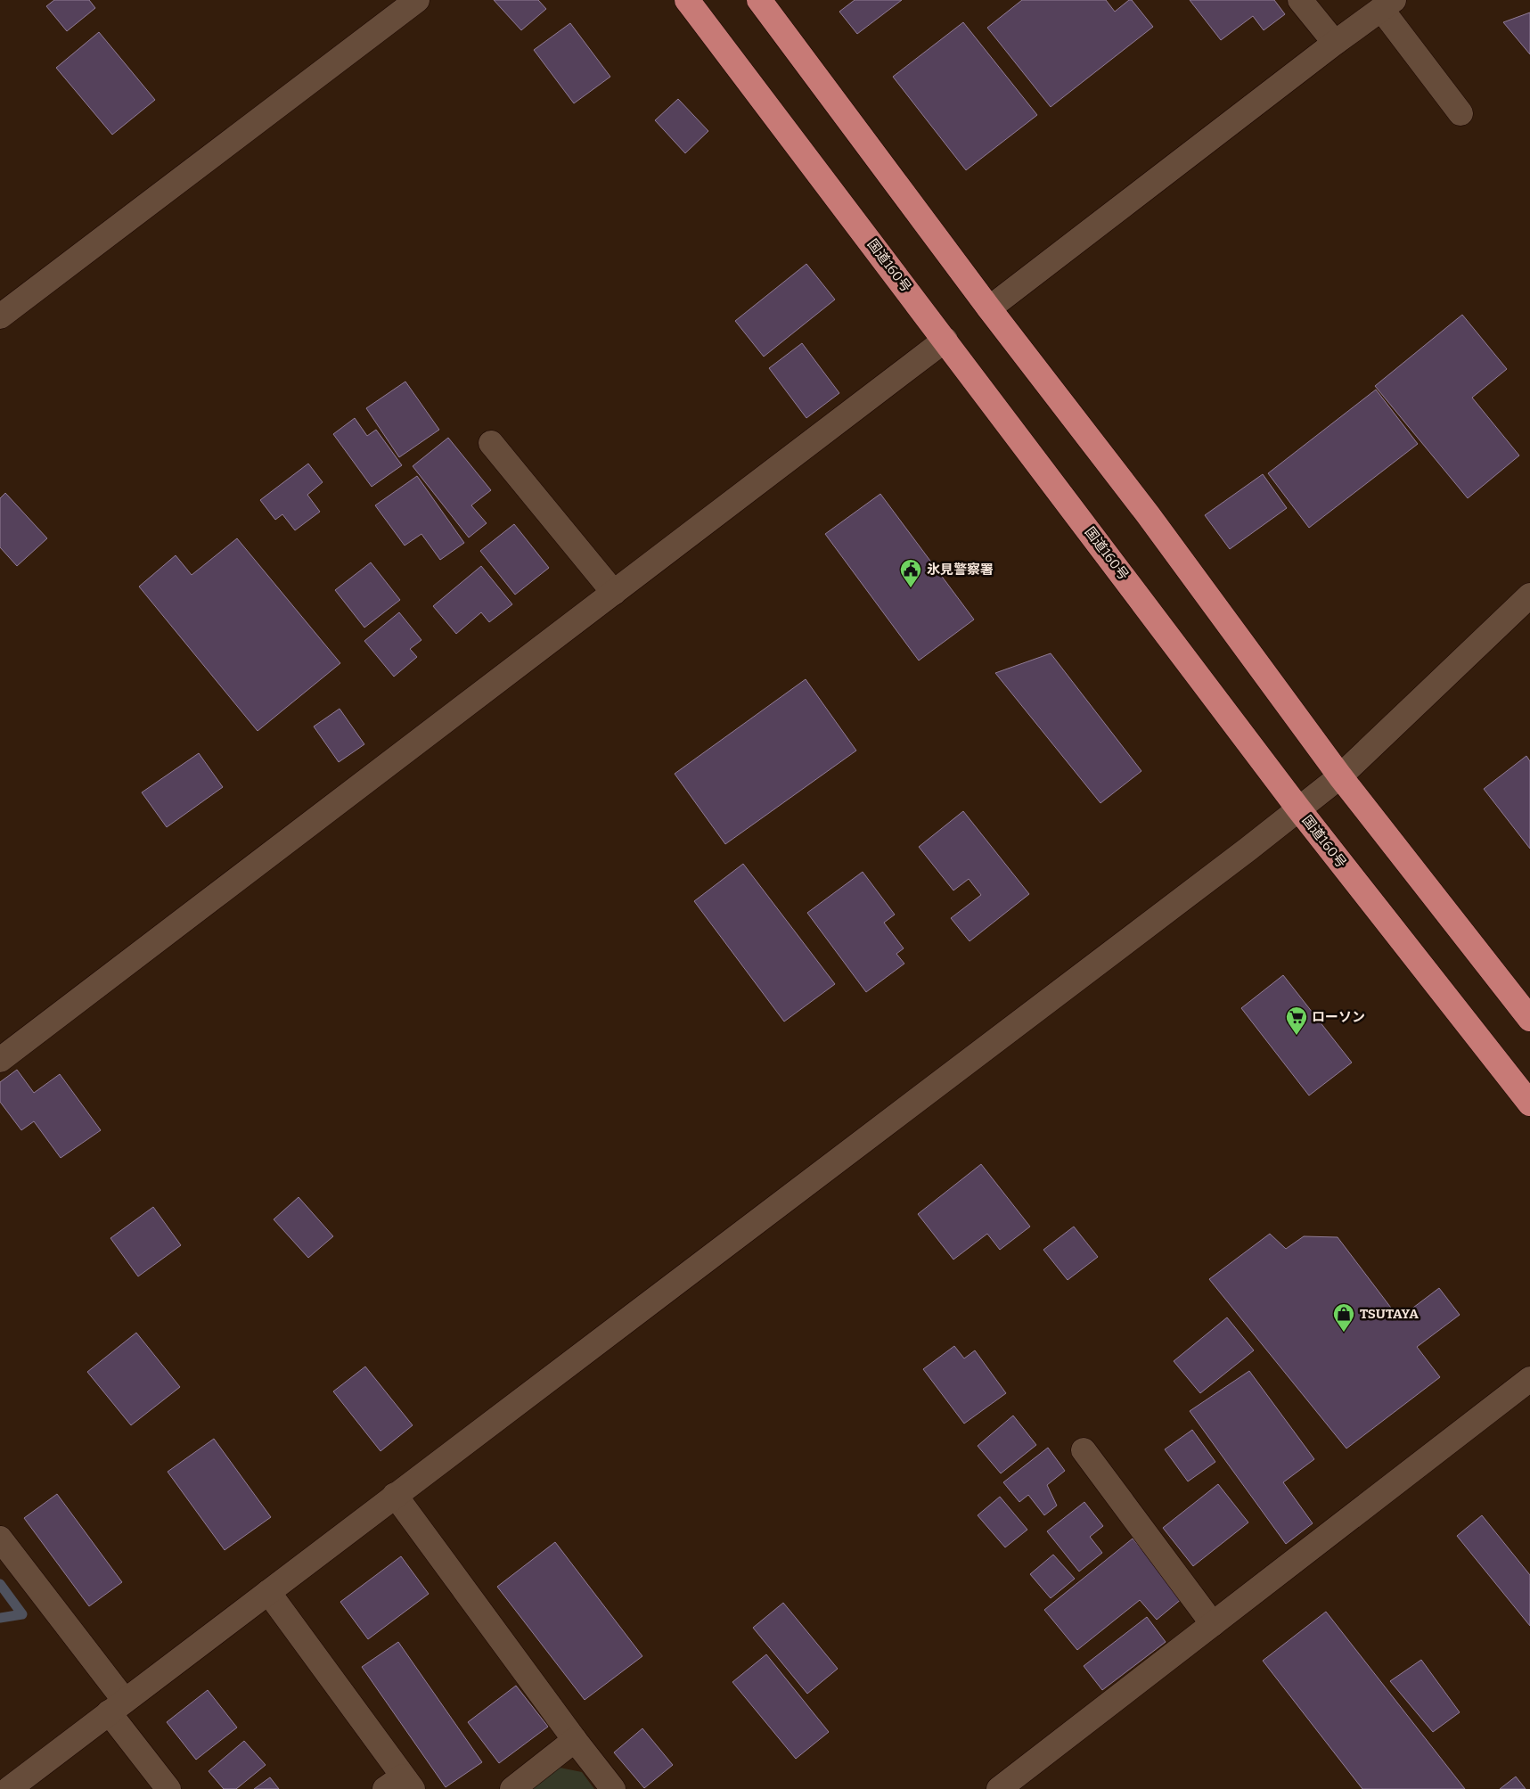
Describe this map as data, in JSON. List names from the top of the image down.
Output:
{
  "streets": {
    "highway": ["国道160号"]
  },
  "places": {
    "public building": ["氷見警察署"],
    "supermarket": ["ローソン"],
    "shop": ["TSUTAYA"]
  }
}
